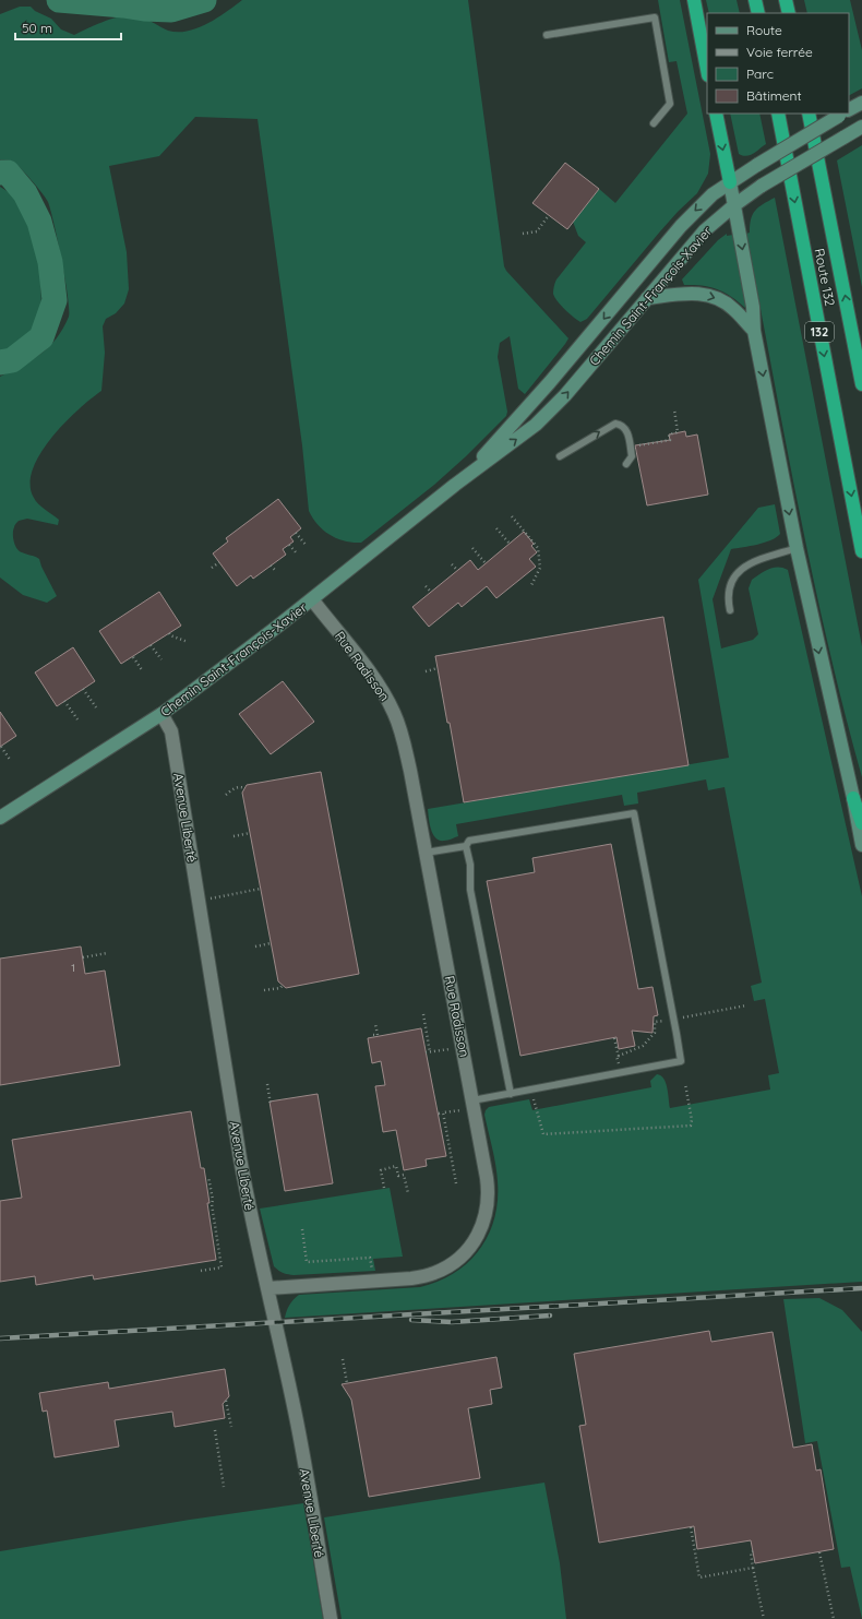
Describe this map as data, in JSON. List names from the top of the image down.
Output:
{
  "streets": {
    "highway": ["Route 132", "132"],
    "street": ["Chemin Saint-François-Xavier", "Rue Radisson", "Avenue Liberté"]
  },
  "crossings": [
    ["Chemin Saint-François-Xavier", "Rue Radisson"],
    ["Chemin Saint-François-Xavier", "Avenue Liberté"],
    ["Rue Radisson", "Avenue Liberté"]
  ],
  "house_numbers": ["1"],
  "legend": [
    "Route",
    "Voie ferrée",
    "Parc",
    "Bâtiment"
  ],
  "scale_bar": "50 m"
}
